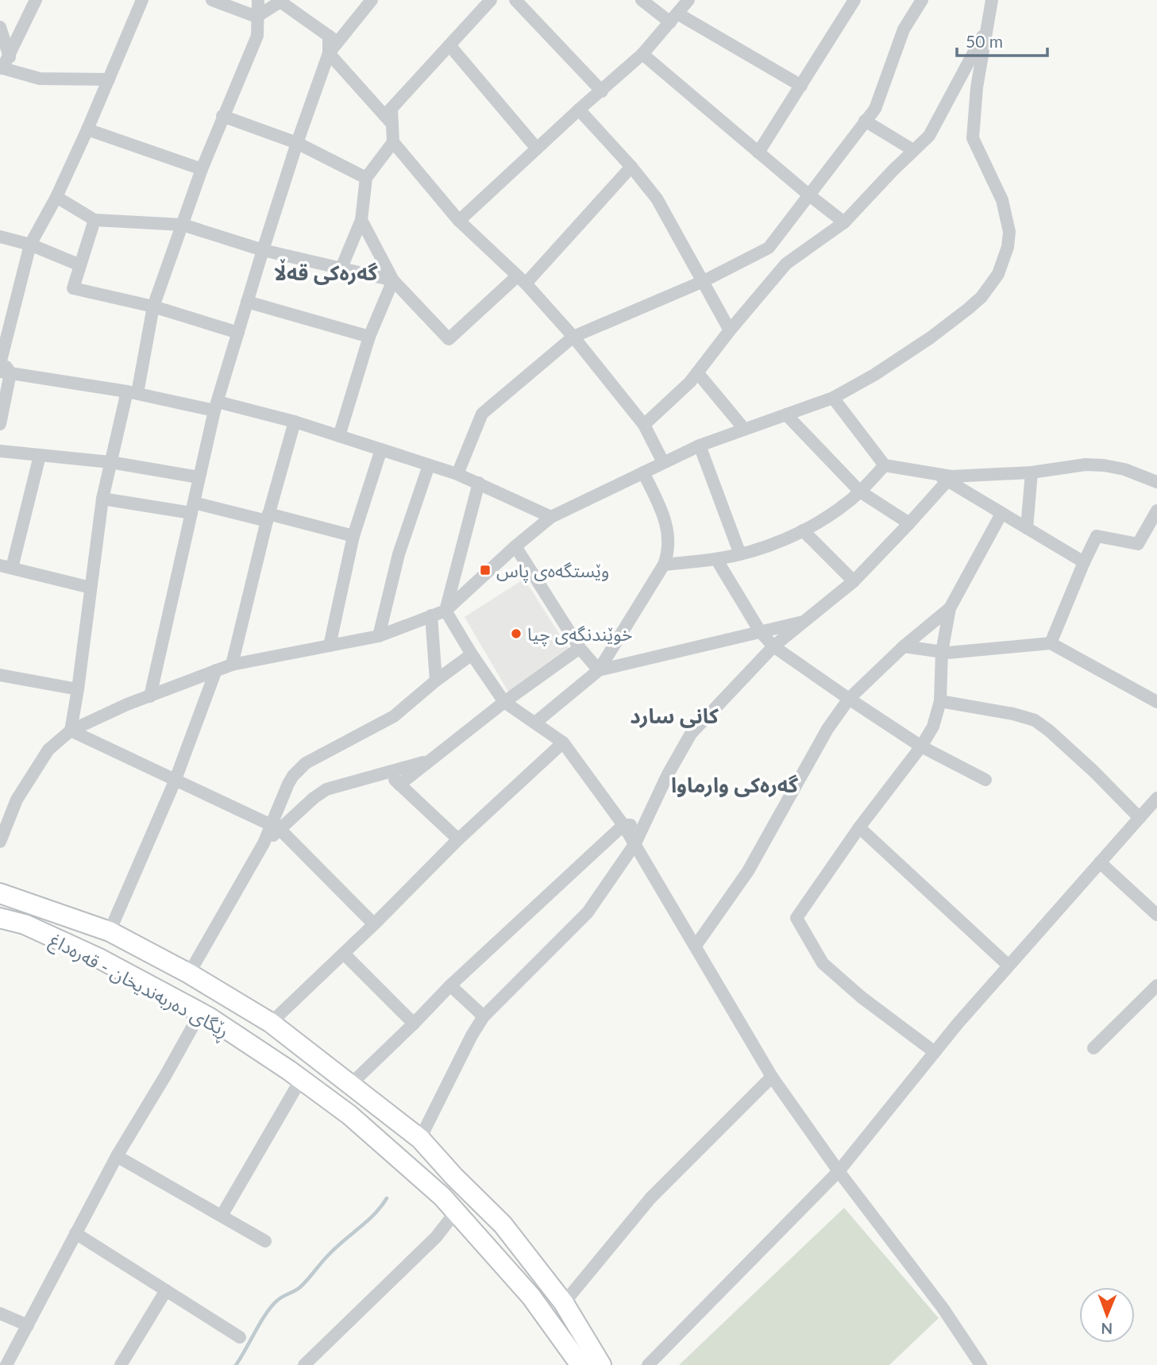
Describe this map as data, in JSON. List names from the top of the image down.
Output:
{
  "streets": {
    "main road": ["ڕێگای دەربەندیخان - قەرەداغ"]
  },
  "districts": ["گەرەکی قەڵا", "کانی سارد", "گەرەکی وارماوا"],
  "places": {
    "transit": ["وێستگەەی پاس"],
    "other": ["خوێندنگەی چیا"]
  },
  "scale_bar": "50 m",
  "north": "bottom"
}
